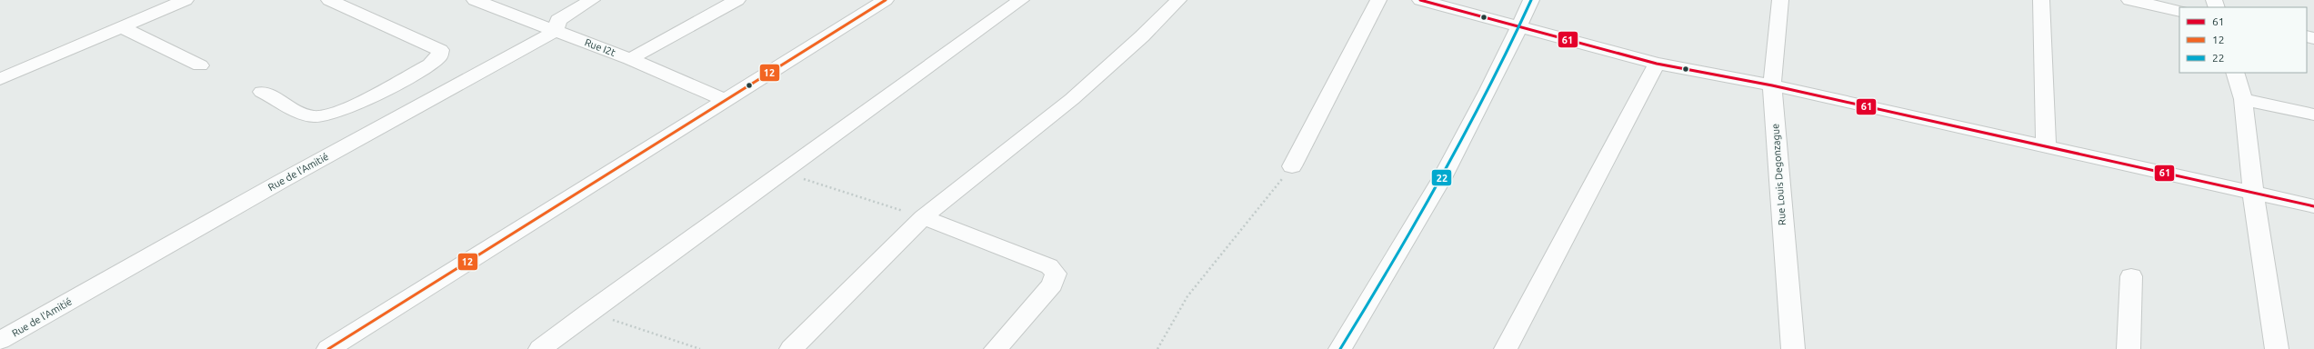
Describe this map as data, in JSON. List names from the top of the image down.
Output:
{
  "streets": {
    "street": ["Rue I2t", "Rue de l'Amitié", "Rue Louis Degonzague"]
  },
  "crossings": [
    ["Rue I2t", "Rue de l'Amitié"]
  ],
  "lines": ["transit line 61", "transit line 12", "transit line 22"],
  "legend": ["61", "12", "22"]
}
